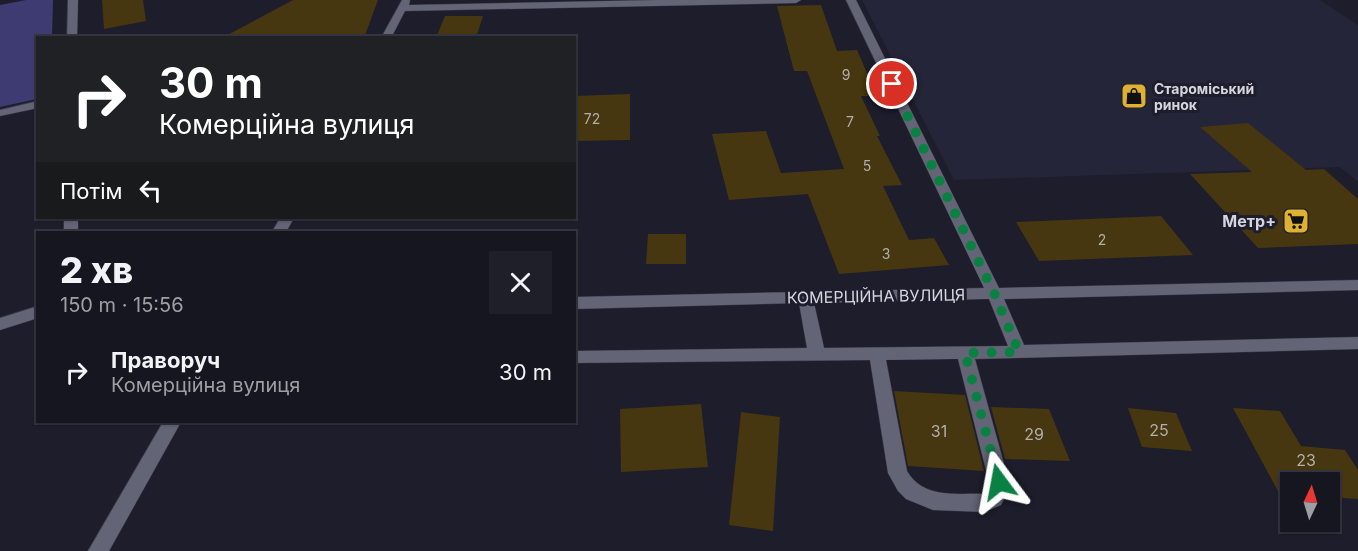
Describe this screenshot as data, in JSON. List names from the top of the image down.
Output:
{
  "streets": {
    "street": ["КОМЕРЦІЙНА ВУЛИЦЯ"]
  },
  "places": {
    "shop": ["Староміський ринок"],
    "supermarket": ["Метр+"]
  },
  "house_numbers": [
    "9",
    "72",
    "7",
    "5",
    "2",
    "3",
    "25",
    "31",
    "29",
    "23"
  ],
  "north": "top",
  "page": {
    "turn": ["30 m", "Комерційна вулиця"],
    "then": "Потім",
    "heading": ["2 хв", "150 m · 15:56"],
    "list": [
      {
        "name": "Праворуч",
        "note": "Комерційна вулиця",
        "value": "30 m"
      }
    ]
  }
}
